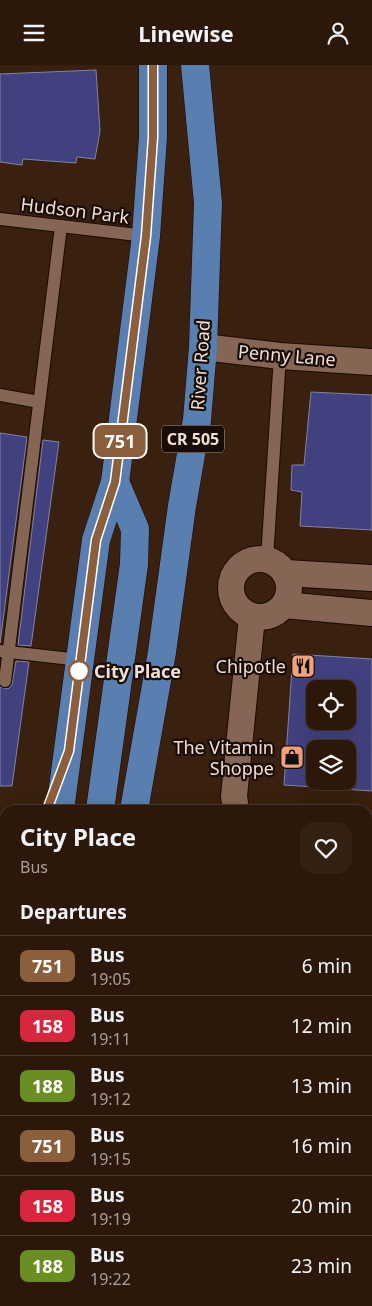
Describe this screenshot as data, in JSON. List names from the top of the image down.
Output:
{
  "streets": {
    "main road": ["River Road", "CR 505"],
    "street": ["Penny Lane"],
    "lane": ["Hudson Park"]
  },
  "crossings": [
    ["Penny Lane", "River Road"]
  ],
  "places": {
    "restaurant": ["Chipotle"],
    "other": ["City Place"],
    "shop": ["The Vitamin Shoppe"]
  },
  "lines": ["bus line 751"],
  "page": {
    "header": "Linewise",
    "on_map": "751",
    "heading": [
      ["City Place", "Bus"],
      "Departures"
    ],
    "list": [
      {
        "mark": "751",
        "name": "Bus",
        "note": "19:05",
        "value": "6 min"
      },
      {
        "mark": "158",
        "name": "Bus",
        "note": "19:11",
        "value": "12 min"
      },
      {
        "mark": "188",
        "name": "Bus",
        "note": "19:12",
        "value": "13 min"
      },
      {
        "mark": "751",
        "name": "Bus",
        "note": "19:15",
        "value": "16 min"
      },
      {
        "mark": "158",
        "name": "Bus",
        "note": "19:19",
        "value": "20 min"
      },
      {
        "mark": "188",
        "name": "Bus",
        "note": "19:22",
        "value": "23 min"
      }
    ]
  }
}
